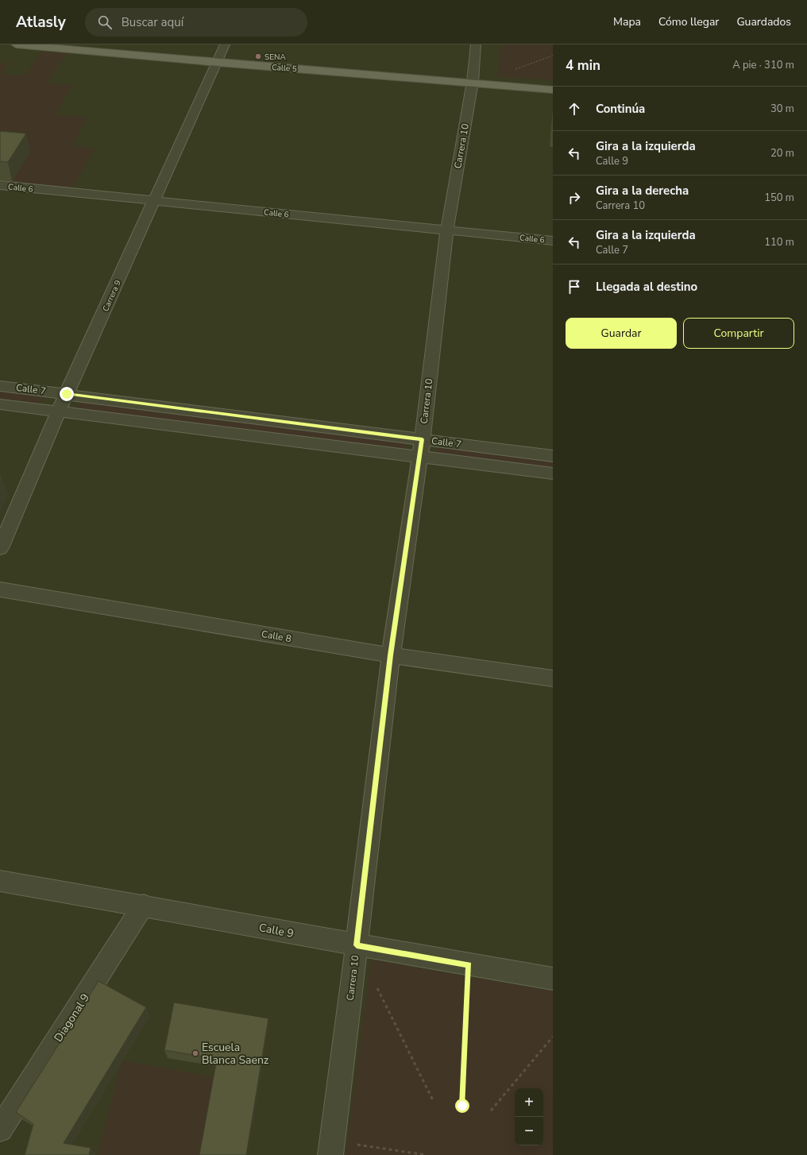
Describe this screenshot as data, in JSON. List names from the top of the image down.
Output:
{
  "streets": {
    "main road": ["Calle 5"],
    "street": [
      "Carrera 10",
      "Calle 6",
      "Carrera 9",
      "Calle 7",
      "Calle 8",
      "Calle 9",
      "Diagonal 9"
    ]
  },
  "crossings": [
    ["Calle 5", "Carrera 10"],
    ["Calle 5", "Carrera 9"],
    ["Carrera 10", "Calle 6"],
    ["Carrera 10", "Calle 7"],
    ["Carrera 10", "Calle 8"],
    ["Carrera 10", "Calle 9"],
    ["Calle 6", "Carrera 9"],
    ["Carrera 9", "Calle 7"],
    ["Calle 9", "Diagonal 9"]
  ],
  "places": ["SENA", "Escuela Blanca Saenz"],
  "page": {
    "header": "Atlasly",
    "search": "Buscar aquí",
    "nav": ["Mapa", "Cómo llegar", "Guardados"],
    "heading": ["4 min", "A pie · 310 m"],
    "list": [
      ["Continúa", "30 m"],
      ["Gira a la izquierda", "Calle 9", "20 m"],
      ["Gira a la derecha", "Carrera 10", "150 m"],
      ["Gira a la izquierda", "Calle 7", "110 m"],
      "Llegada al destino"
    ],
    "buttons": ["Guardar", "Compartir"],
    "map_buttons": ["+", "−"]
  }
}
